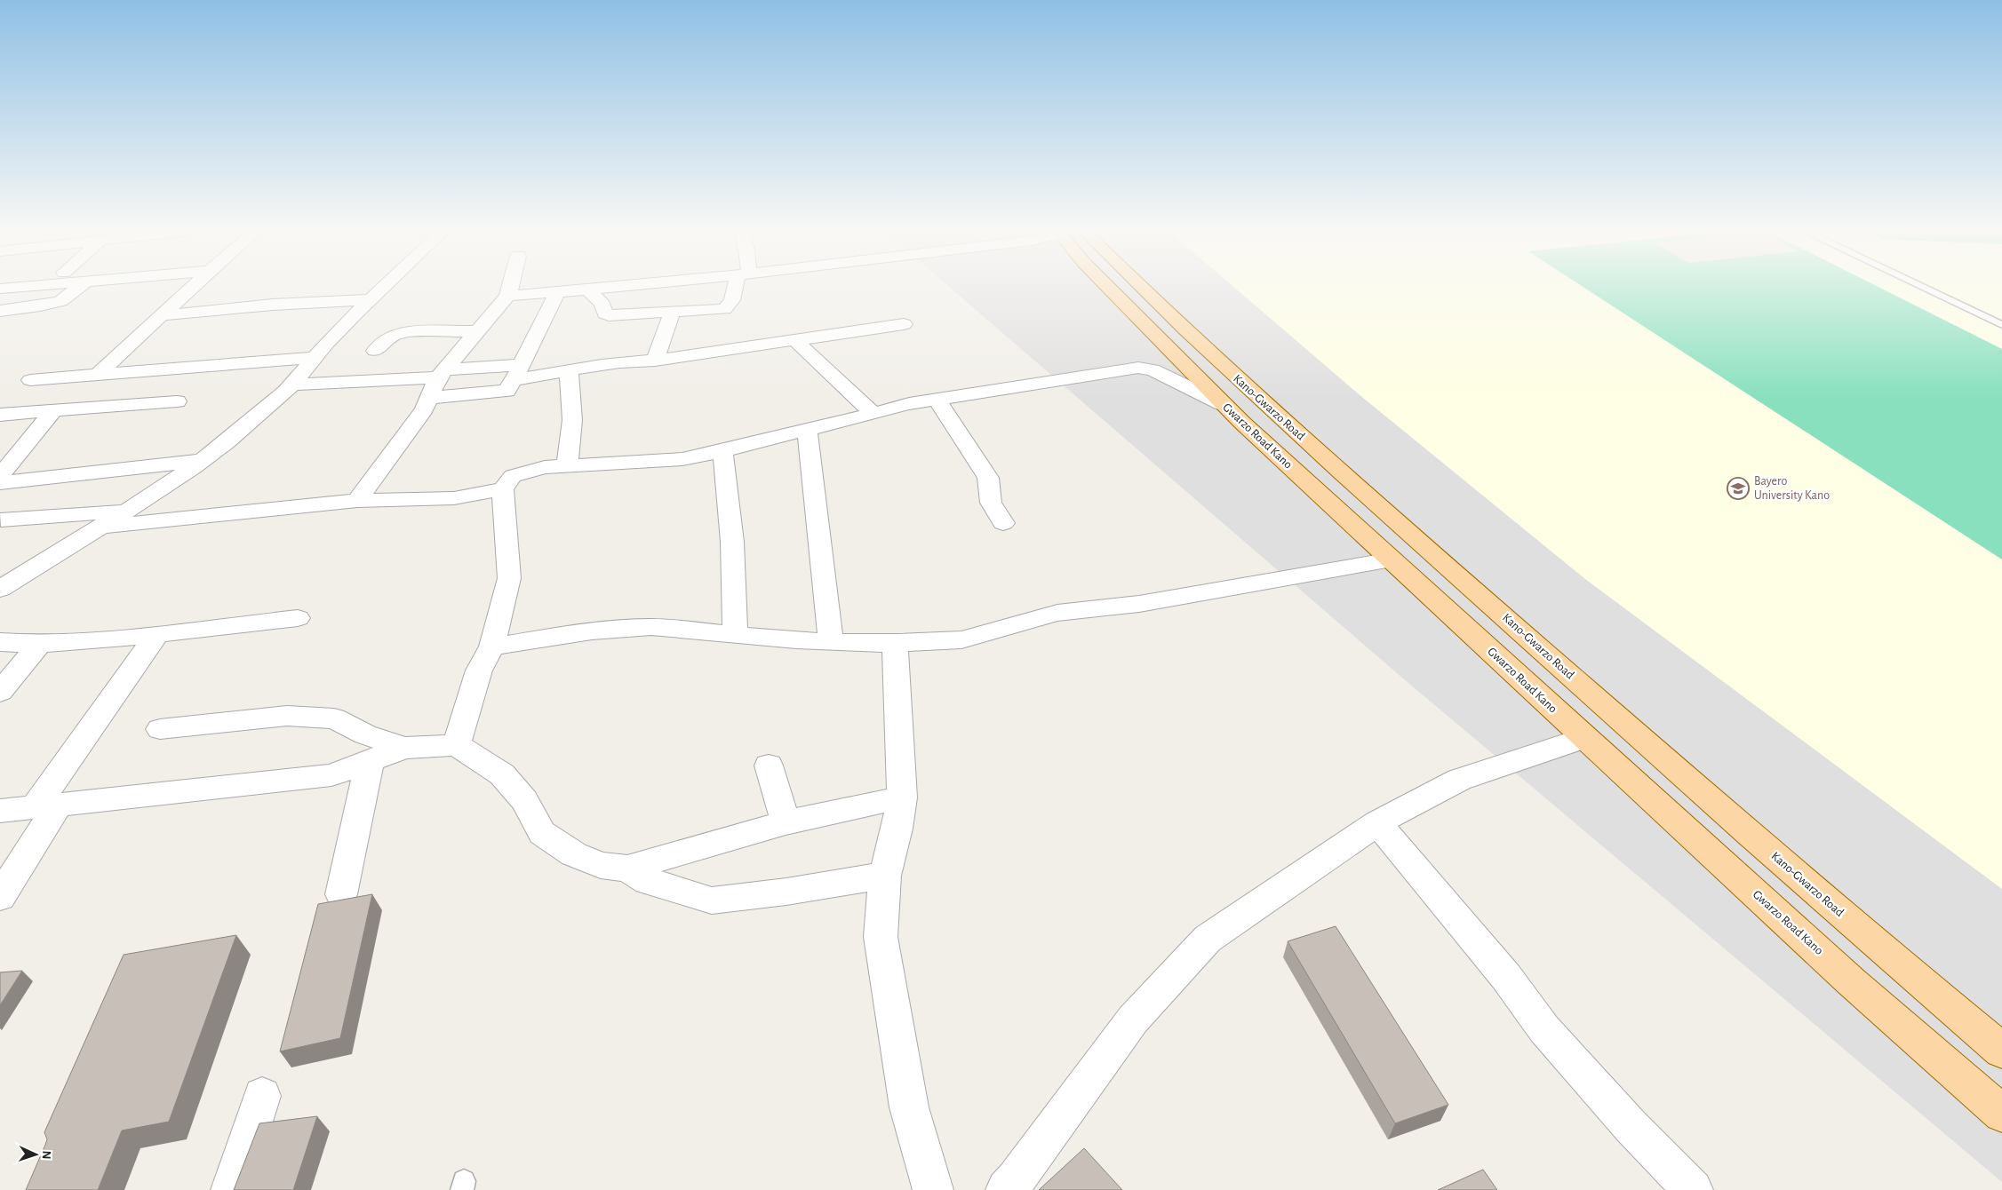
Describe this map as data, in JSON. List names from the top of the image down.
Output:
{
  "streets": {
    "main road": ["Kano-Gwarzo Road", "Gwarzo Road Kano"]
  },
  "places": {
    "school or university": ["Bayero University Kano"]
  },
  "north": "right"
}
